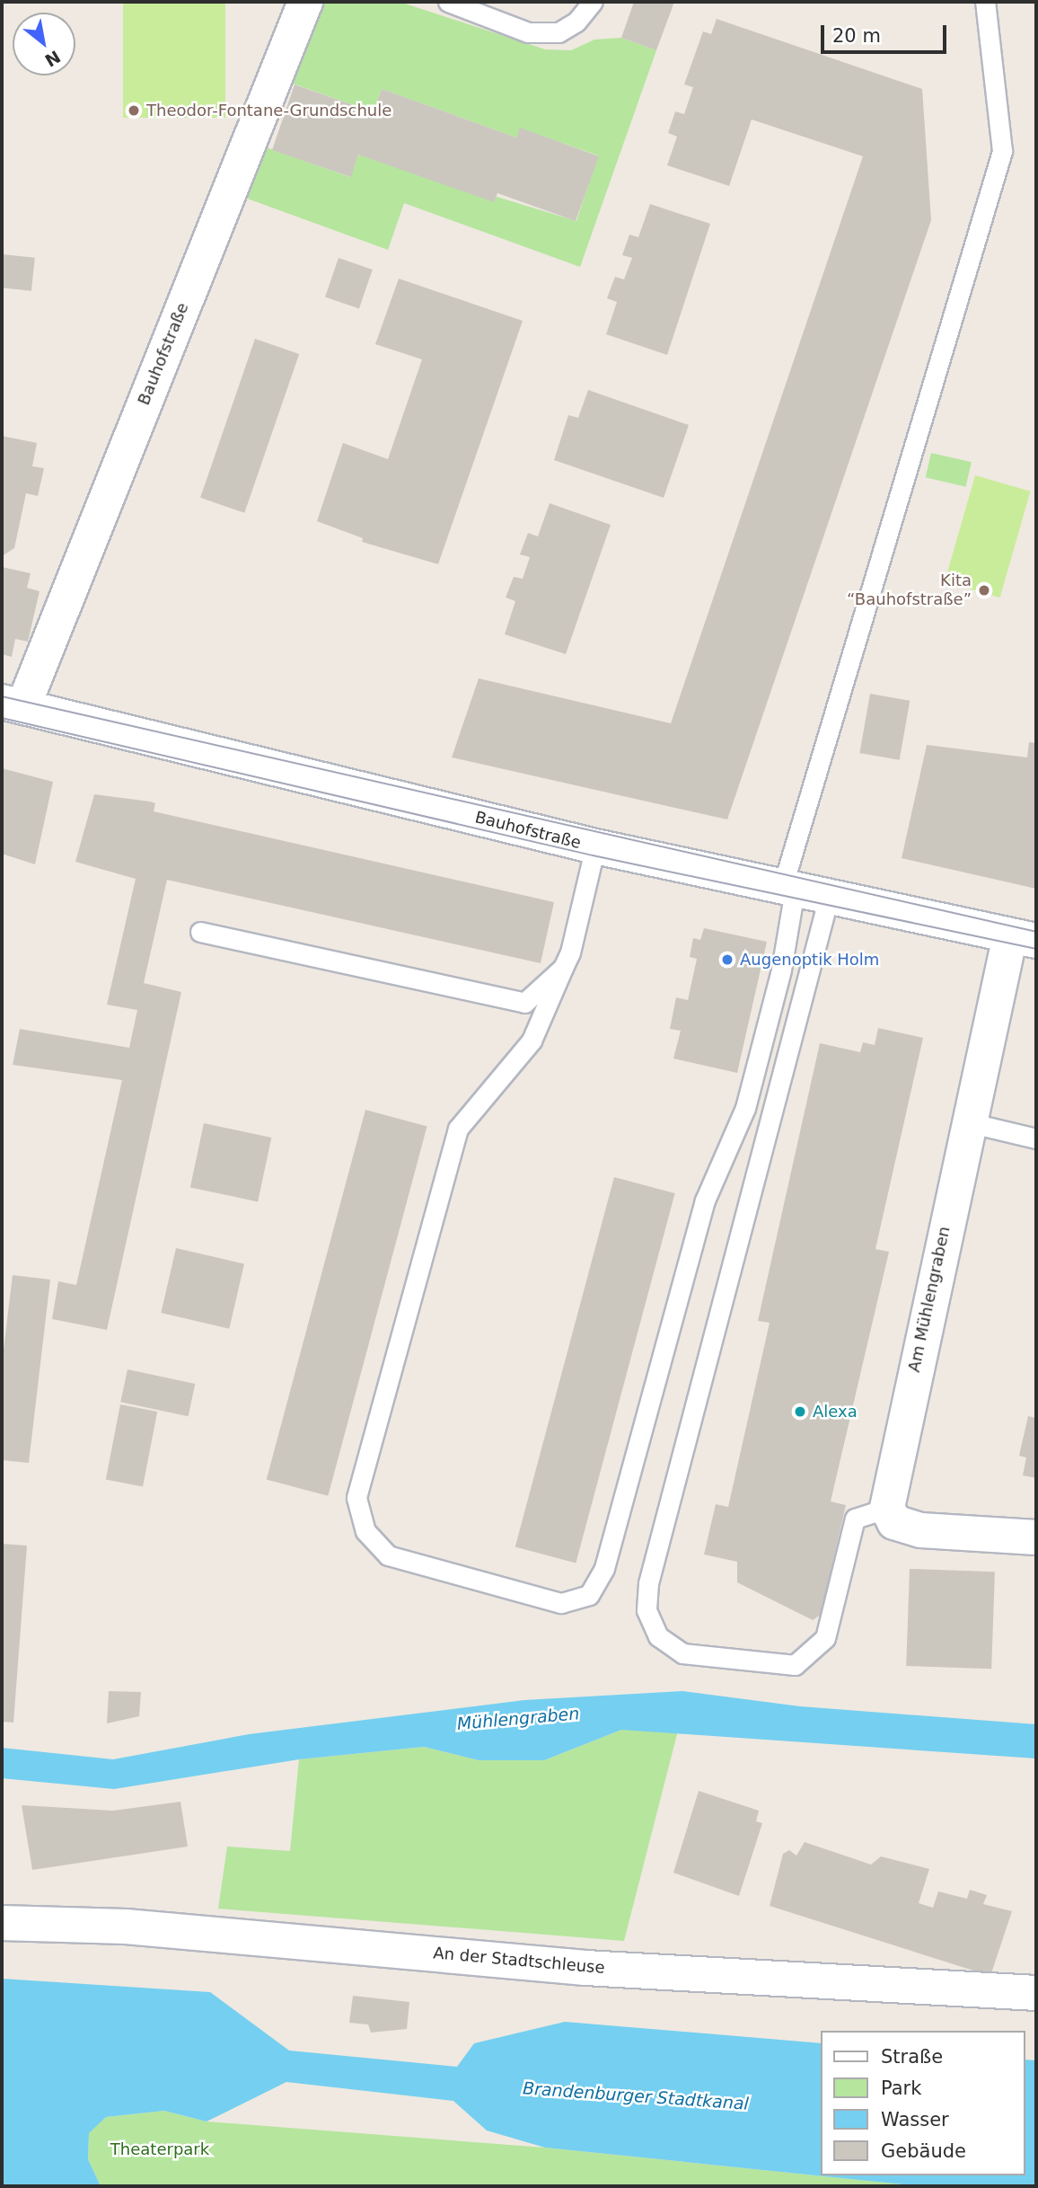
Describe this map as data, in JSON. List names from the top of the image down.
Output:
{
  "streets": {
    "street": ["Bauhofstraße", "Am Mühlengraben", "An der Stadtschleuse"]
  },
  "crossings": [
    ["Bauhofstraße", "Am Mühlengraben"]
  ],
  "water": ["Mühlengraben", "Brandenburger Stadtkanal"],
  "parks": ["Theaterpark"],
  "places": [
    "Theodor-Fontane-Grundschule",
    "Kita “Bauhofstraße”",
    "Augenoptik Holm",
    "Alexa"
  ],
  "legend": [
    "Straße",
    "Park",
    "Wasser",
    "Gebäude"
  ],
  "scale_bar": "20 m",
  "north": "bottom right"
}
